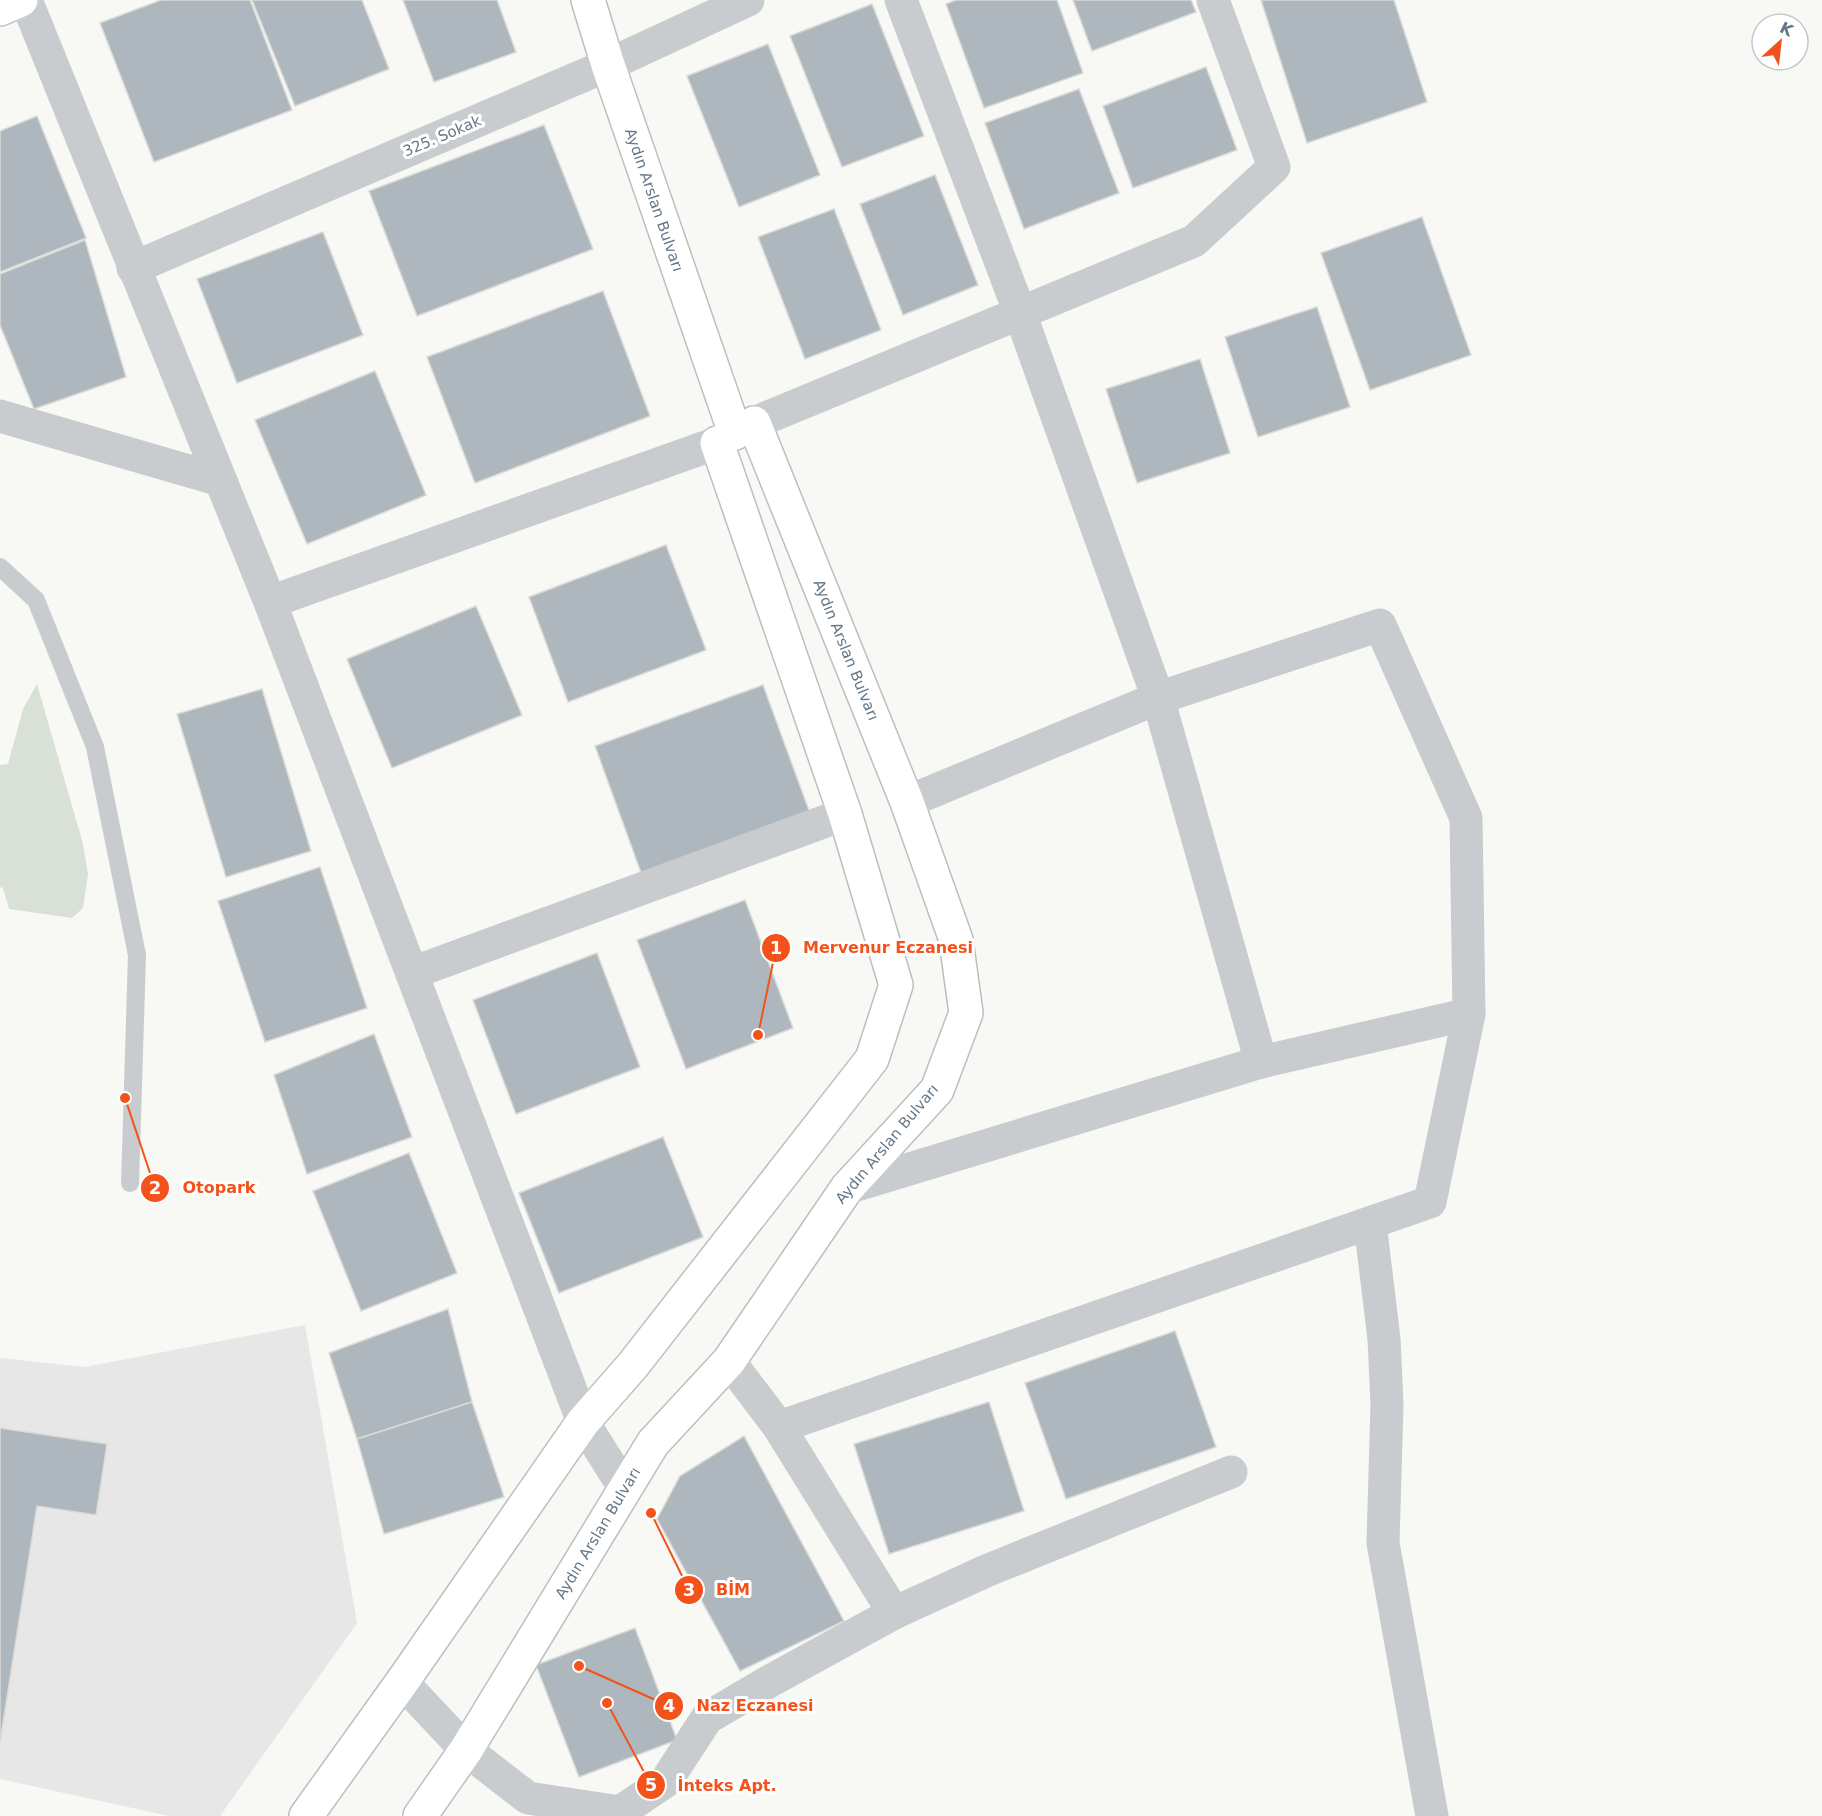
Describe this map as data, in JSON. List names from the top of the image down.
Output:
{
  "streets": {
    "street": ["325. Sokak", "Aydın Arslan Bulvarı"]
  },
  "crossings": [
    ["325. Sokak", "Aydın Arslan Bulvarı"]
  ],
  "places": [
    "Mervenur Eczanesi",
    "Otopark",
    "BİM",
    "Naz Eczanesi",
    "İnteks Apt."
  ],
  "north": "top right"
}
